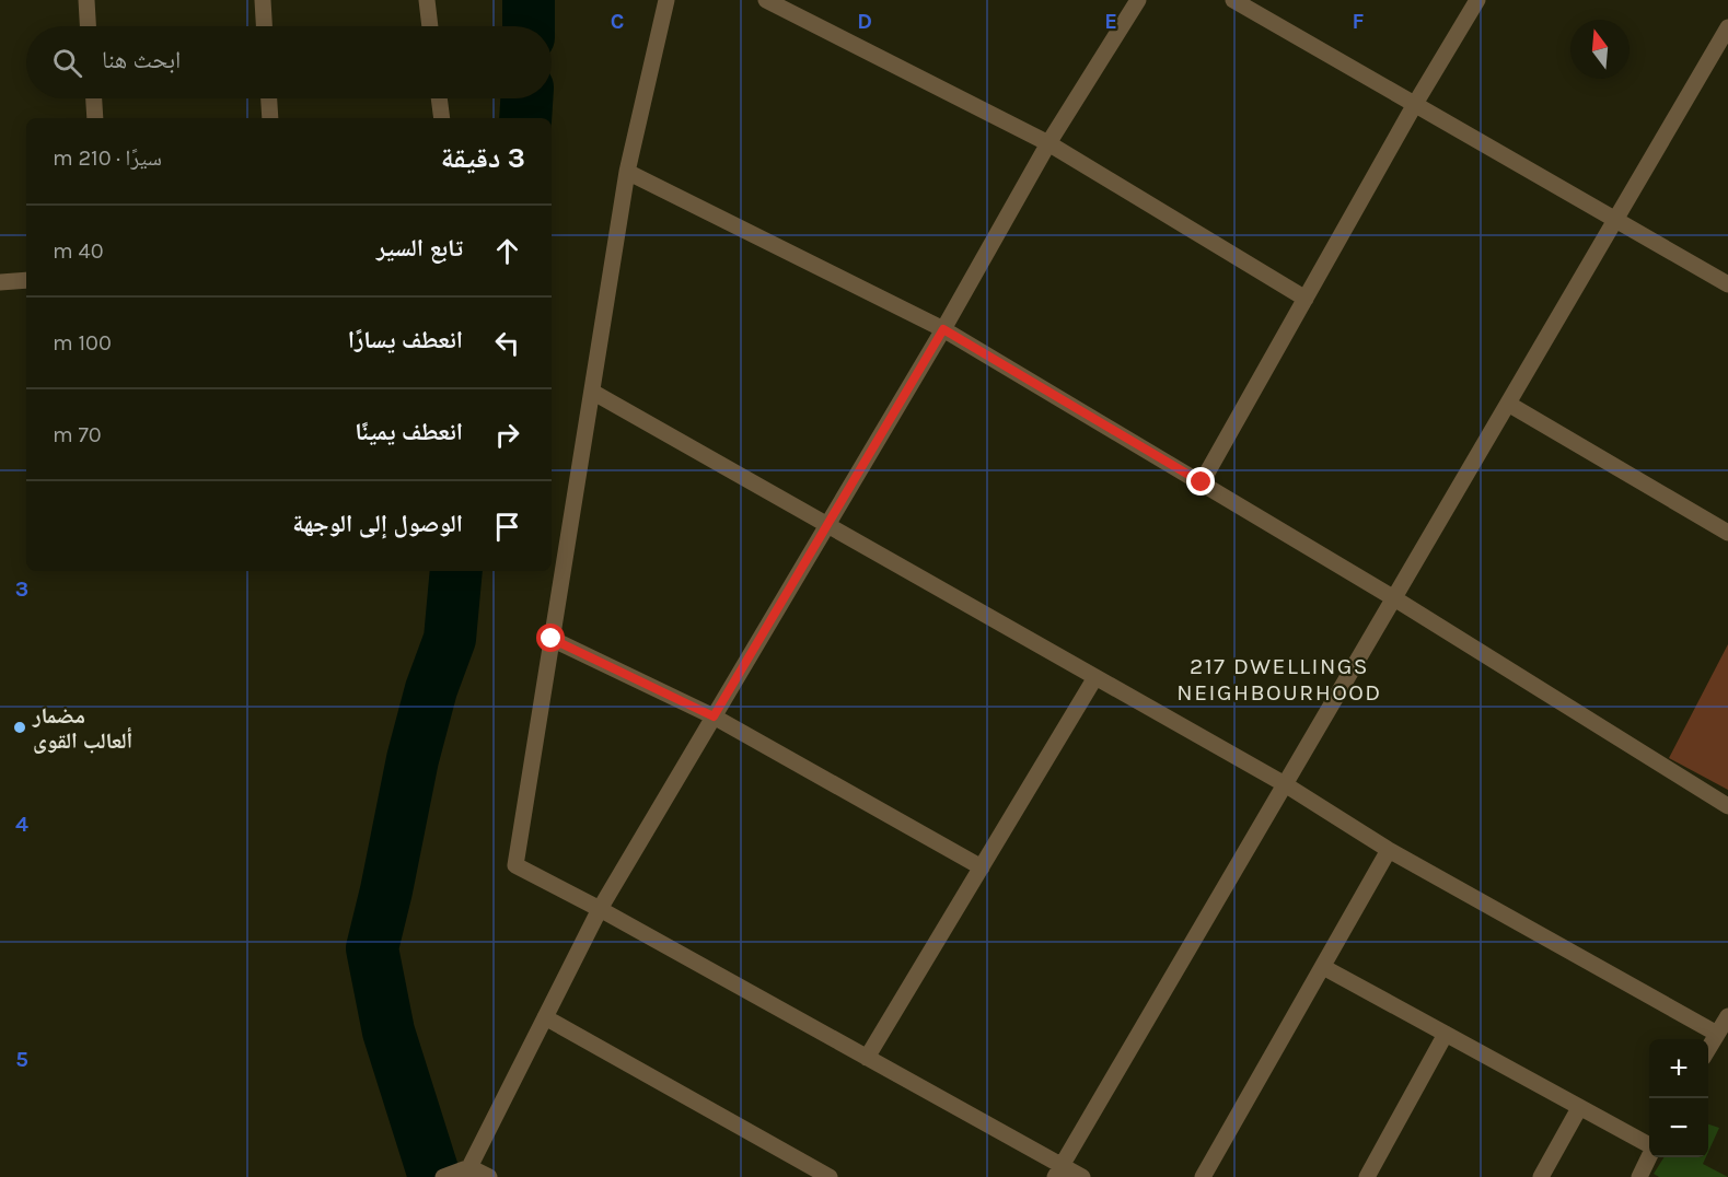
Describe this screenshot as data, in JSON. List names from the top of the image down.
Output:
{
  "districts": ["217 DWELLINGS NEIGHBOURHOOD"],
  "places": ["مضمار ألعالب القوى"],
  "north": "top",
  "page": {
    "search": "ابحث هنا",
    "heading": ["3 دقيقة", "سيرًا · 210 m"],
    "list": [
      ["تابع السير", "40 m"],
      ["انعطف يسارًا", "100 m"],
      ["انعطف يمينًا", "70 m"],
      "الوصول إلى الوجهة"
    ],
    "map_buttons": ["+", "−"]
  },
  "grid": {
    "columns": [
      "C",
      "D",
      "E",
      "F"
    ],
    "rows": ["3", "4", "5"]
  }
}
